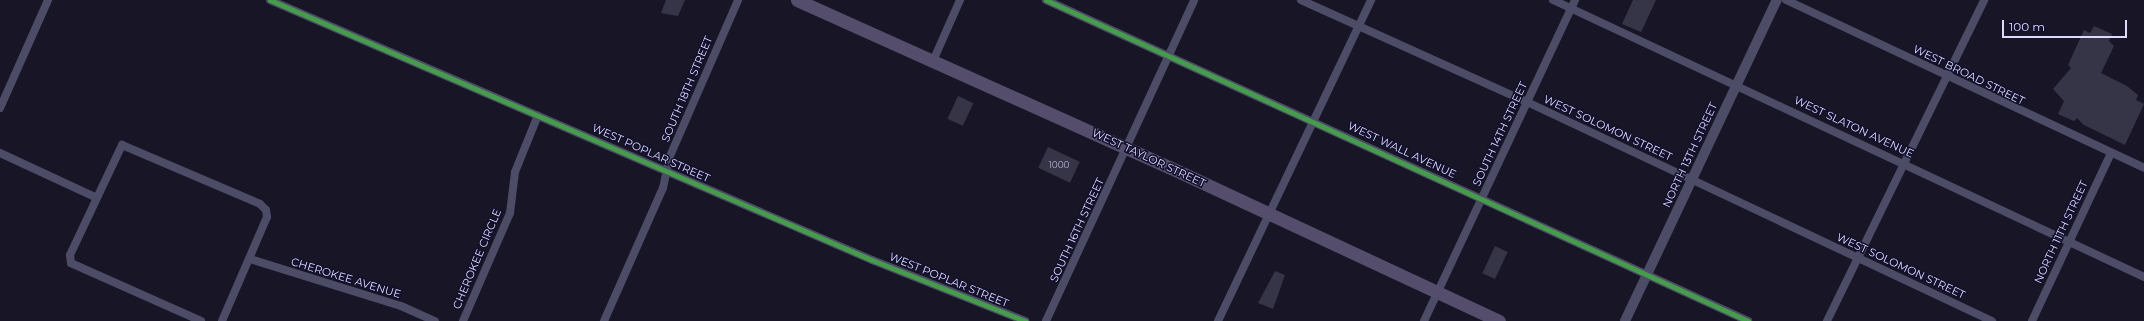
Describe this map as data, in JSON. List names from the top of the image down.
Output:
{
  "streets": {
    "main road": ["WEST TAYLOR STREET"],
    "street": [
      "WEST BROAD STREET",
      "SOUTH 18TH STREET",
      "WEST SLATON AVENUE",
      "WEST SOLOMON STREET",
      "SOUTH 14TH STREET",
      "WEST WALL AVENUE",
      "WEST POPLAR STREET",
      "NORTH 13TH STREET",
      "SOUTH 16TH STREET",
      "NORTH 11TH STREET",
      "CHEROKEE CIRCLE",
      "CHEROKEE AVENUE"
    ]
  },
  "crossings": [
    ["WEST BROAD STREET", "NORTH 11TH STREET"],
    ["SOUTH 18TH STREET", "WEST POPLAR STREET"],
    ["WEST SLATON AVENUE", "SOUTH 14TH STREET"],
    ["WEST SLATON AVENUE", "NORTH 13TH STREET"],
    ["WEST SLATON AVENUE", "NORTH 11TH STREET"],
    ["WEST SOLOMON STREET", "SOUTH 14TH STREET"],
    ["WEST SOLOMON STREET", "NORTH 13TH STREET"],
    ["SOUTH 14TH STREET", "WEST WALL AVENUE"],
    ["SOUTH 14TH STREET", "WEST TAYLOR STREET"],
    ["WEST WALL AVENUE", "NORTH 13TH STREET"],
    ["WEST WALL AVENUE", "SOUTH 16TH STREET"],
    ["WEST POPLAR STREET", "CHEROKEE CIRCLE"],
    ["WEST TAYLOR STREET", "SOUTH 16TH STREET"]
  ],
  "house_numbers": ["1000"],
  "scale_bar": "100 m"
}
